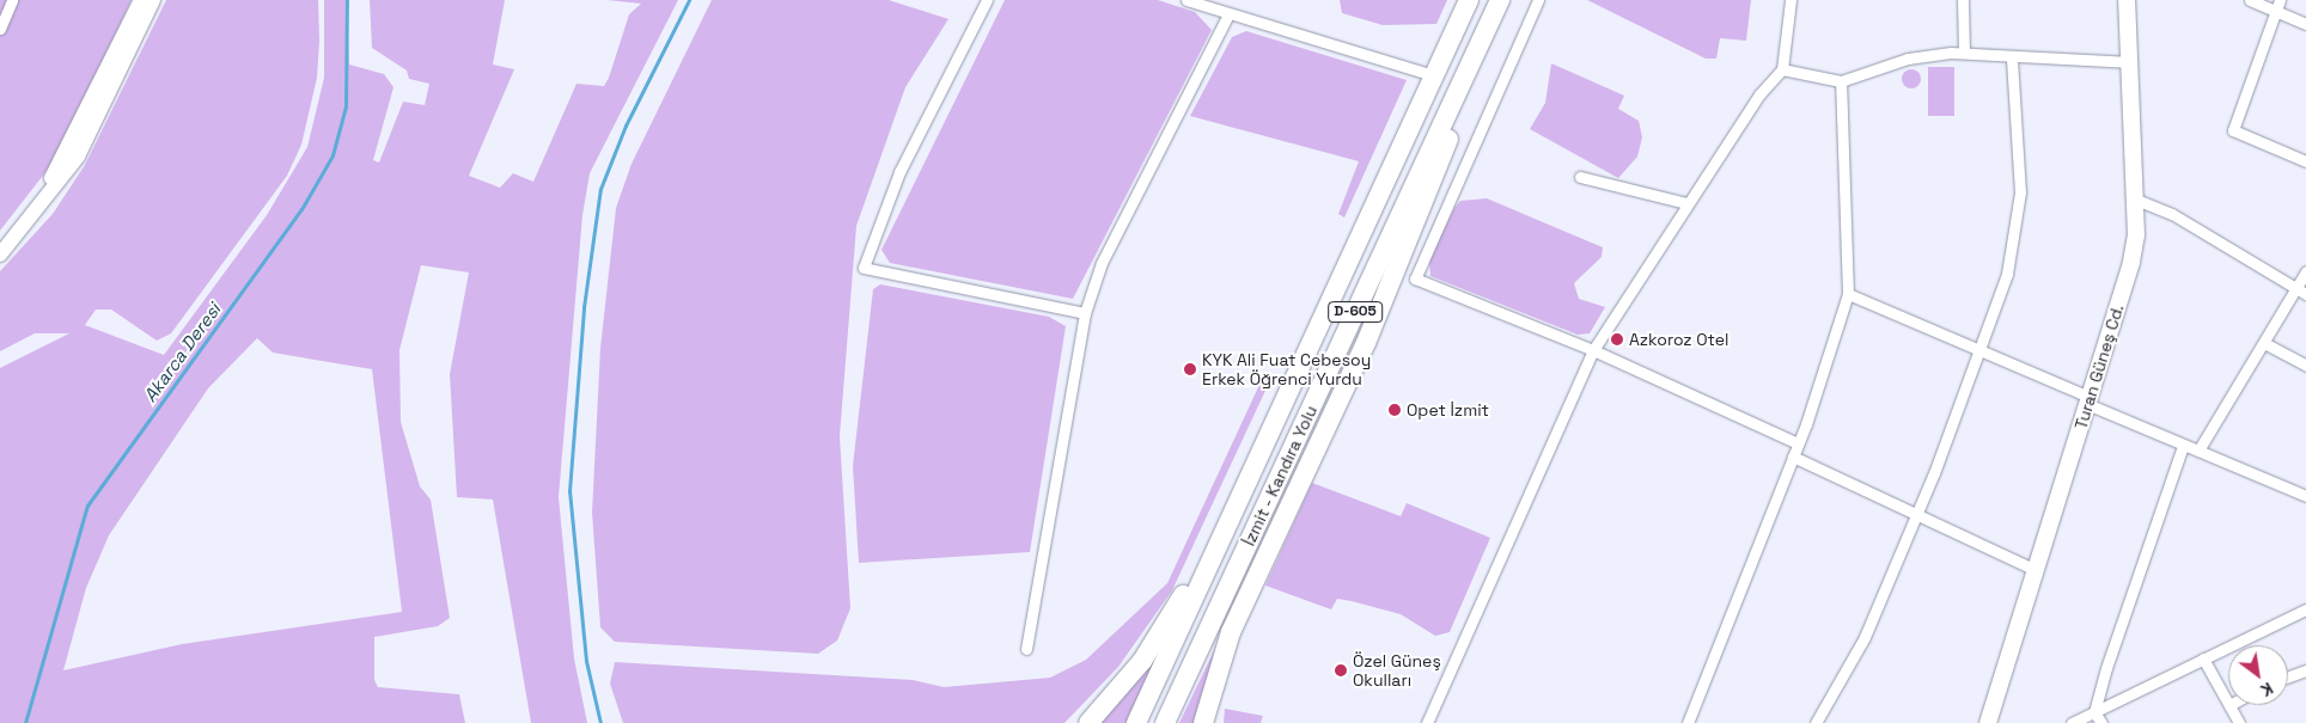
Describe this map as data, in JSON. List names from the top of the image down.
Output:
{
  "streets": {
    "highway": ["D-605", "İzmit - Kandıra Yolu"],
    "main road": ["Turan Güneş Cd."]
  },
  "water": ["Akarca Deresi"],
  "places": [
    "Azkoroz Otel",
    "KYK Ali Fuat Cebesoy Erkek Öğrenci Yurdu",
    "Opet İzmit",
    "Özel Güneş Okulları"
  ],
  "north": "bottom right"
}
